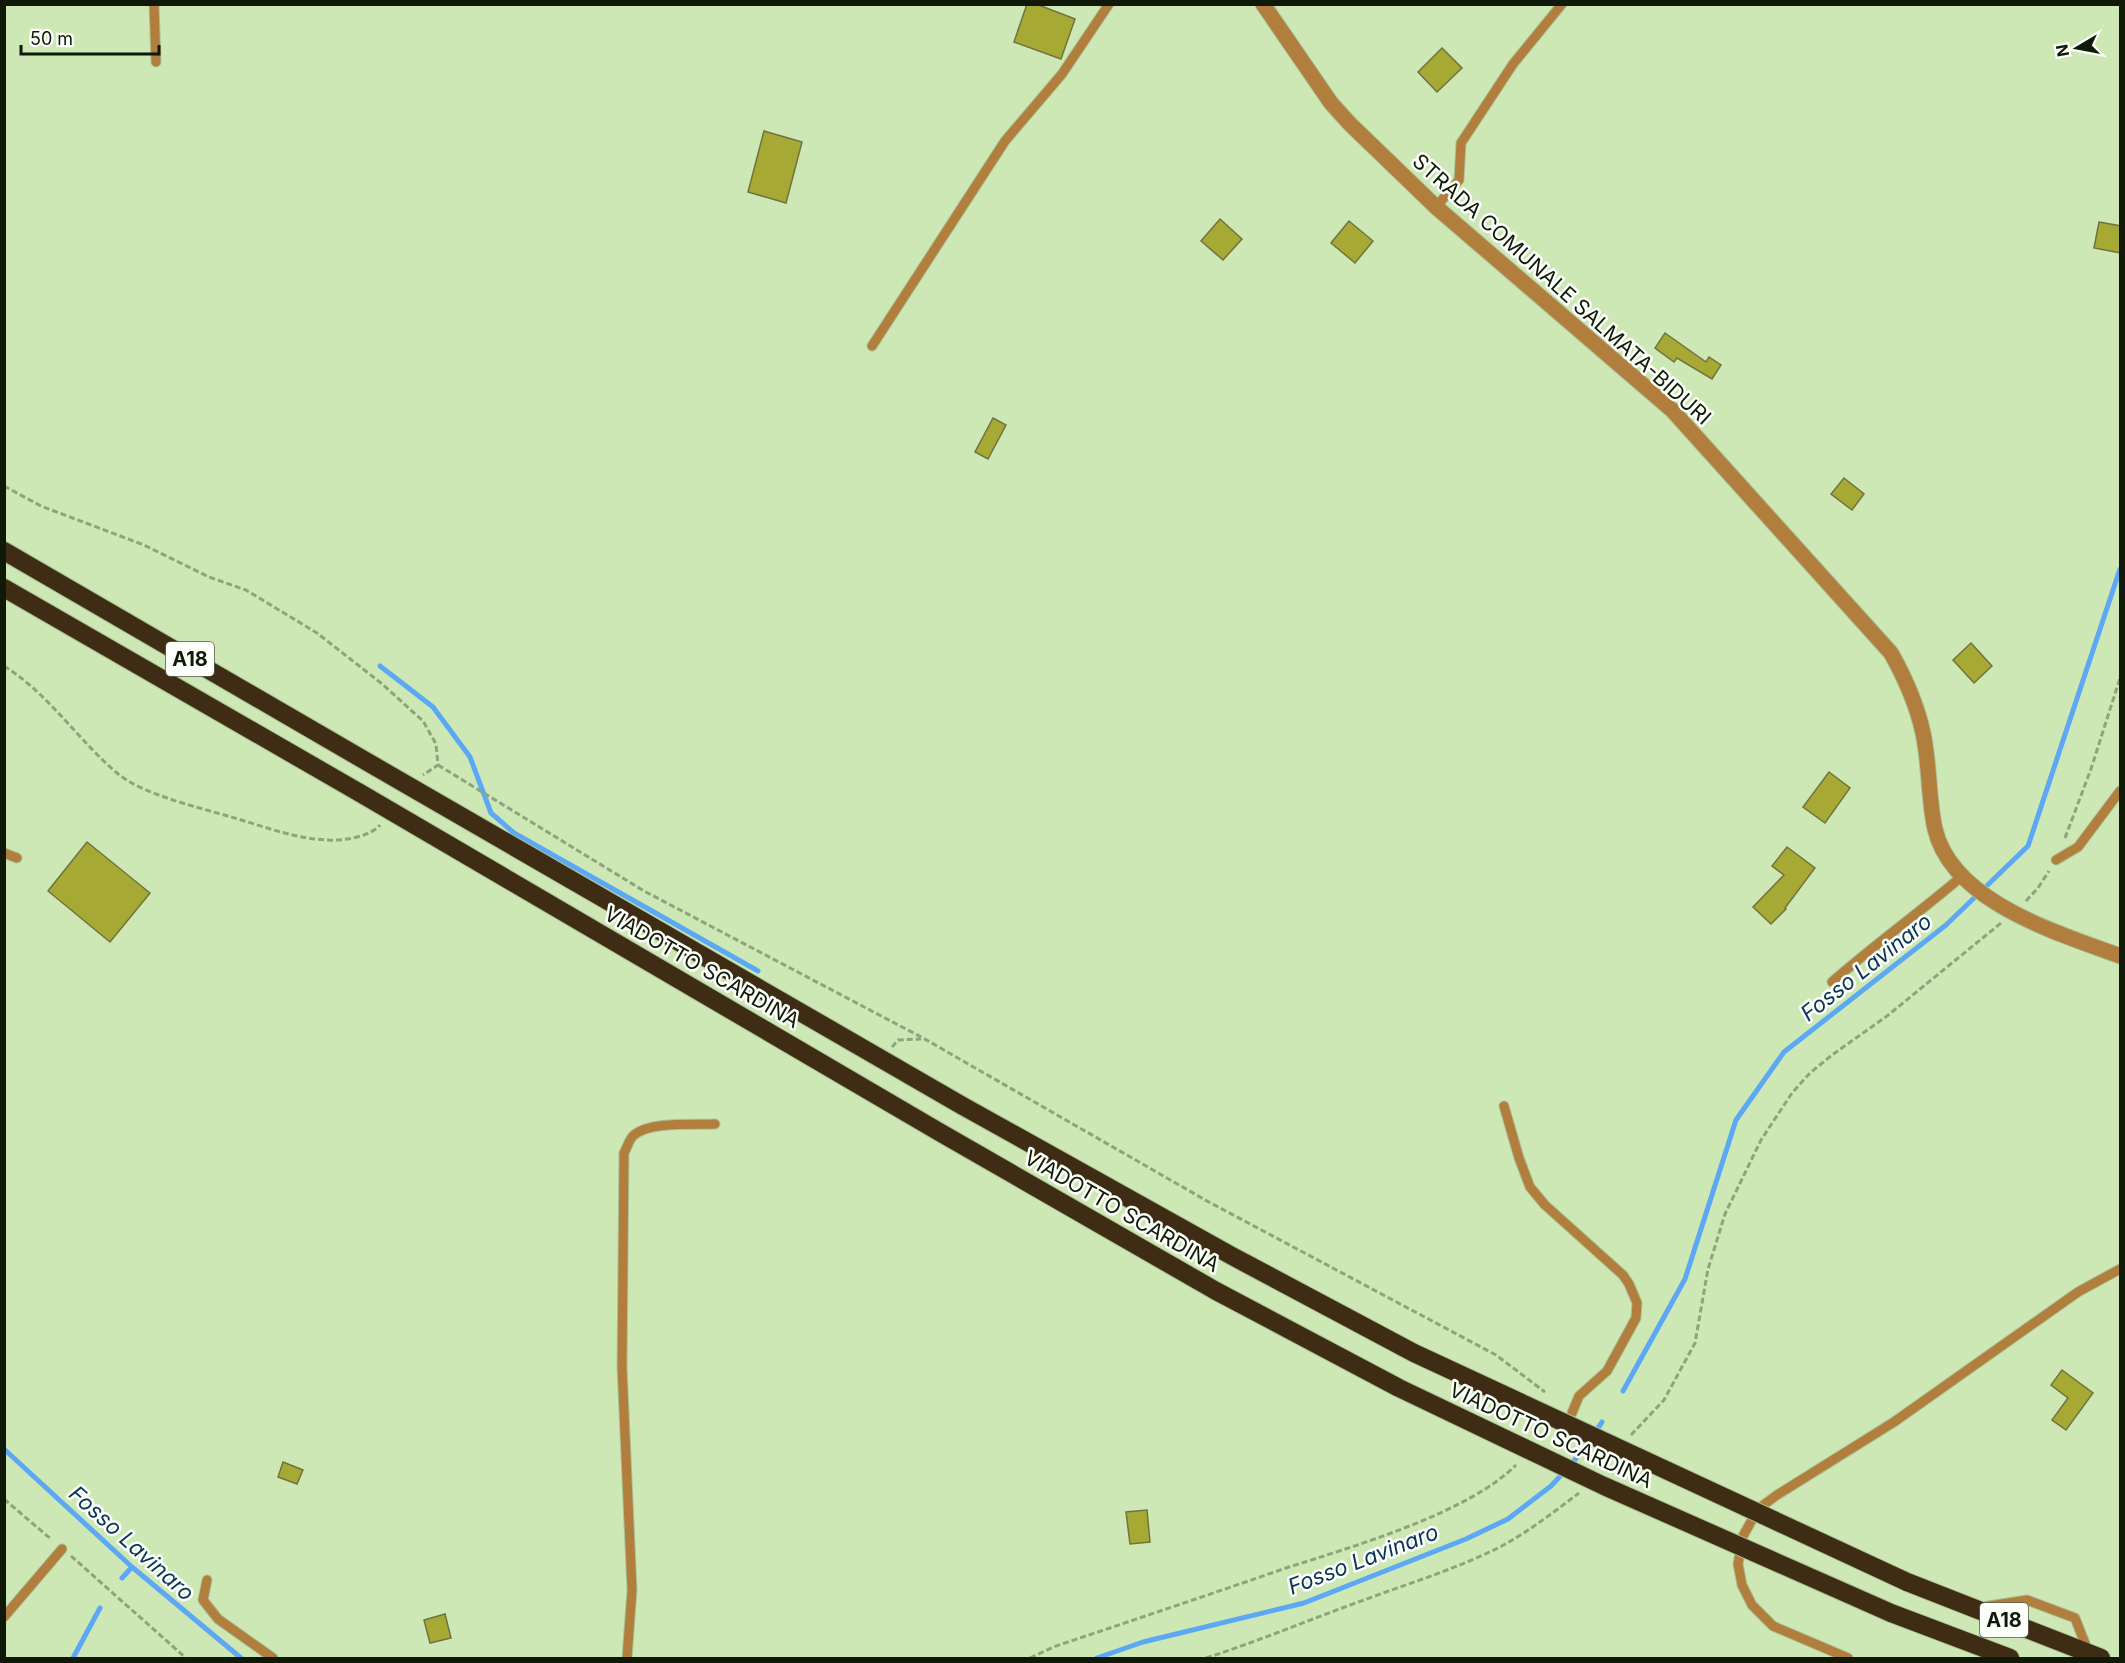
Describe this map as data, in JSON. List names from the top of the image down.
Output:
{
  "streets": {
    "highway": ["A18", "VIADOTTO SCARDINA"],
    "street": ["STRADA COMUNALE SALMATA-BIDURI"]
  },
  "crossings": [
    ["A18", "VIADOTTO SCARDINA"]
  ],
  "water": ["Fosso Lavinaro"],
  "scale_bar": "50 m",
  "north": "left"
}
